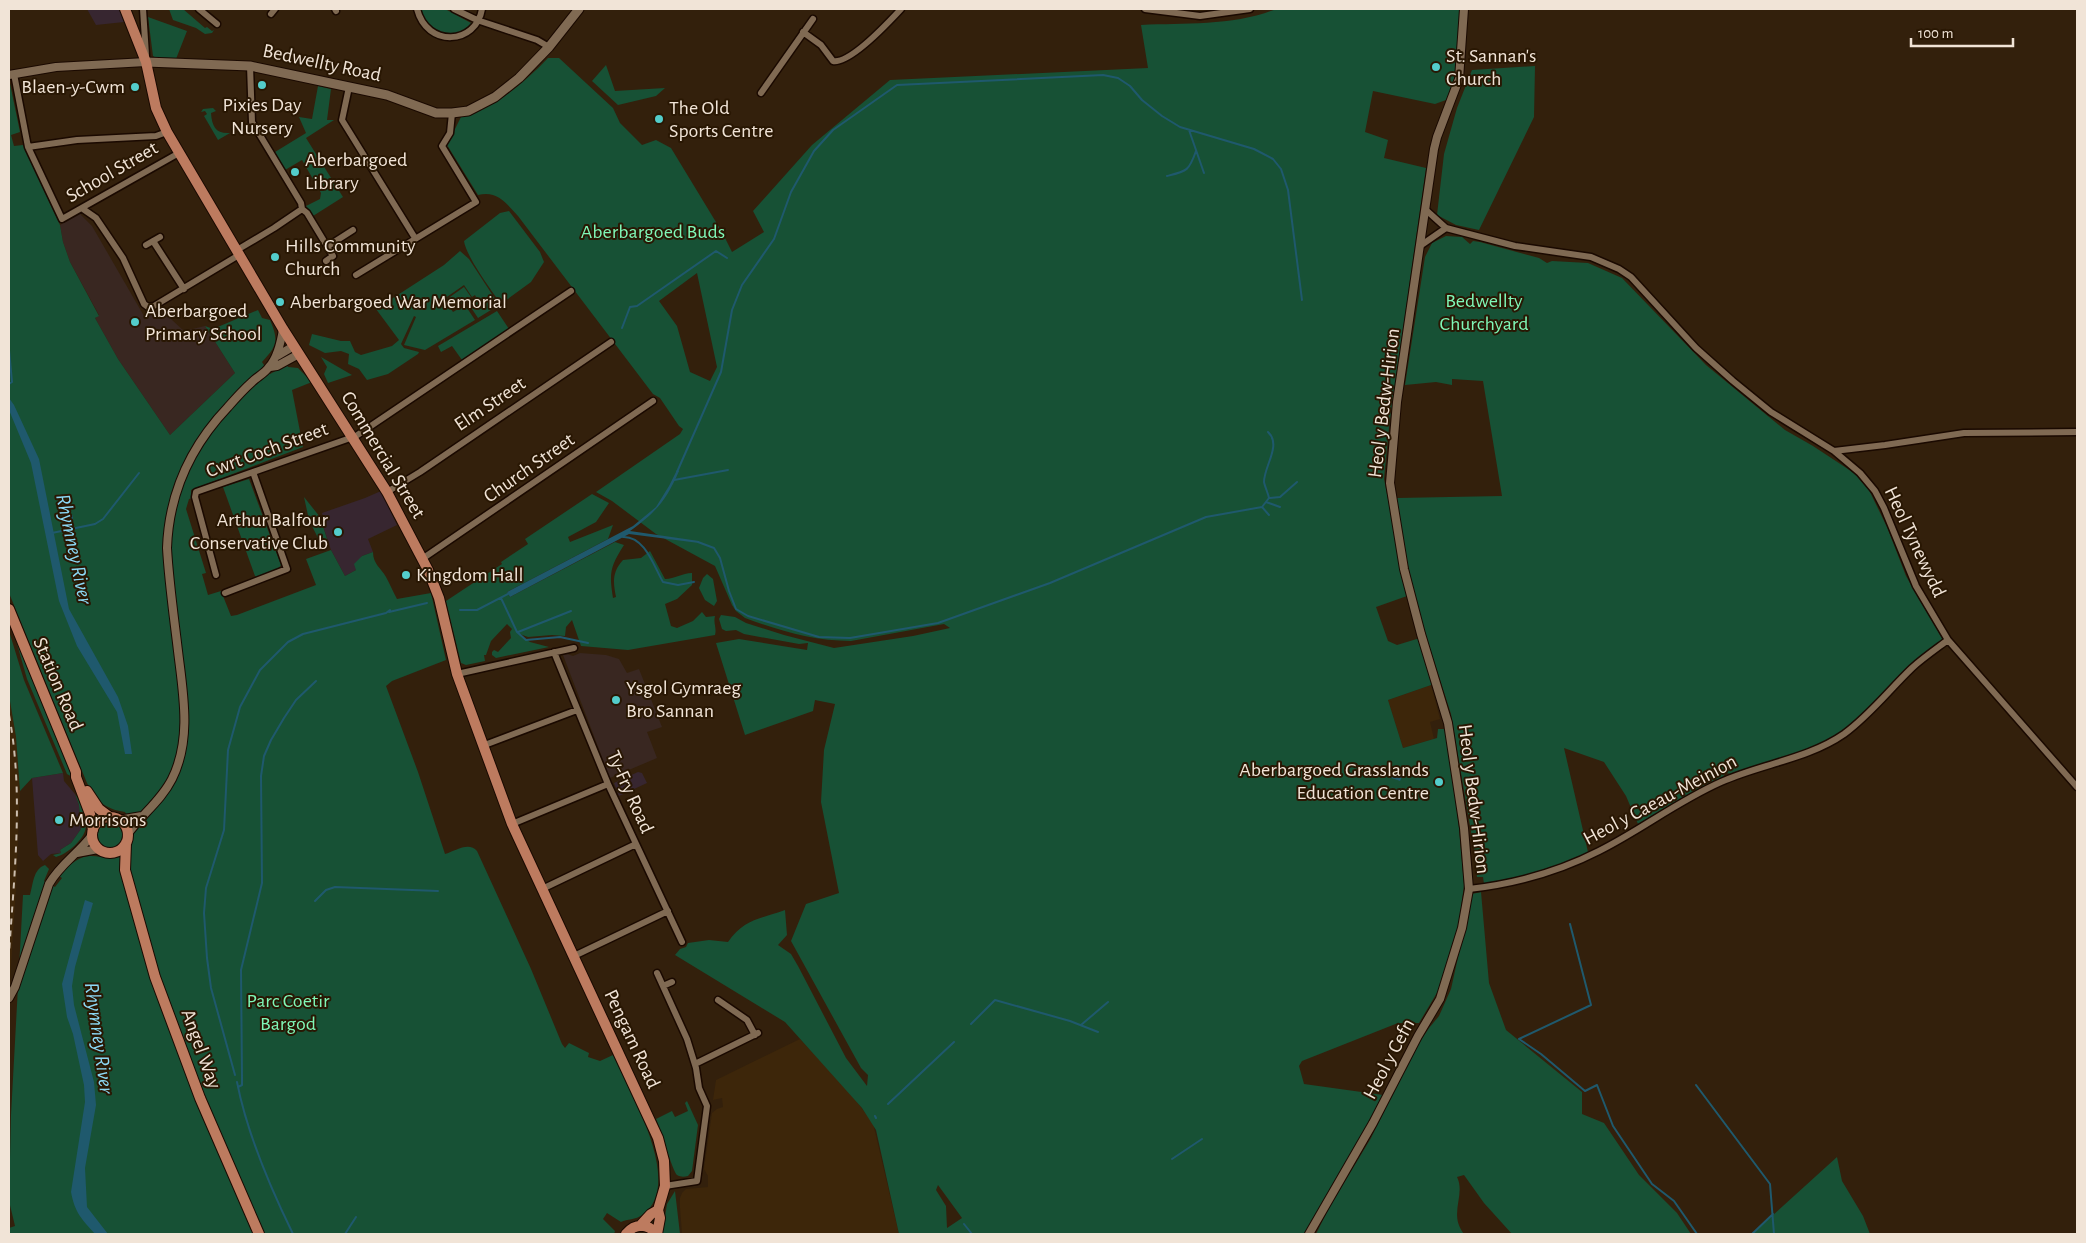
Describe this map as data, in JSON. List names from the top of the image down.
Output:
{
  "streets": {
    "main road": [
      "Bedwellty Road",
      "Commercial Street",
      "Station Road",
      "Pengam Road",
      "Angel Way"
    ],
    "street": [
      "School Street",
      "Heol y Bedw-Hirion",
      "Elm Street",
      "Cwrt Coch Street",
      "Church Street",
      "Heol Tynewydd",
      "Ty-Fry Road",
      "Heol y Caeau-Meinion",
      "Heol y Cefn"
    ]
  },
  "crossings": [
    ["Bedwellty Road", "Commercial Street"],
    ["School Street", "Commercial Street"],
    ["Heol y Bedw-Hirion", "Heol y Caeau-Meinion"],
    ["Heol y Bedw-Hirion", "Heol y Cefn"],
    ["Elm Street", "Commercial Street"],
    ["Cwrt Coch Street", "Commercial Street"],
    ["Commercial Street", "Church Street"],
    ["Commercial Street", "Pengam Road"],
    ["Heol Tynewydd", "Heol y Caeau-Meinion"],
    ["Station Road", "Angel Way"],
    ["Heol y Caeau-Meinion", "Heol y Cefn"]
  ],
  "water": ["Rhymney River"],
  "parks": ["Aberbargoed Buds", "Bedwellty Churchyard", "Parc Coetir Bargod"],
  "places": [
    "St. Sannan's Church",
    "Pixies Day Nursery",
    "Blaen-y-Cwm",
    "The Old Sports Centre",
    "Aberbargoed Library",
    "Hills Community Church",
    "Aberbargoed War Memorial",
    "Aberbargoed Primary School",
    "Arthur Balfour Conservative Club",
    "Kingdom Hall",
    "Ysgol Gymraeg Bro Sannan",
    "Aberbargoed Grasslands Education Centre",
    "Morrisons"
  ],
  "scale_bar": "100 m"
}
